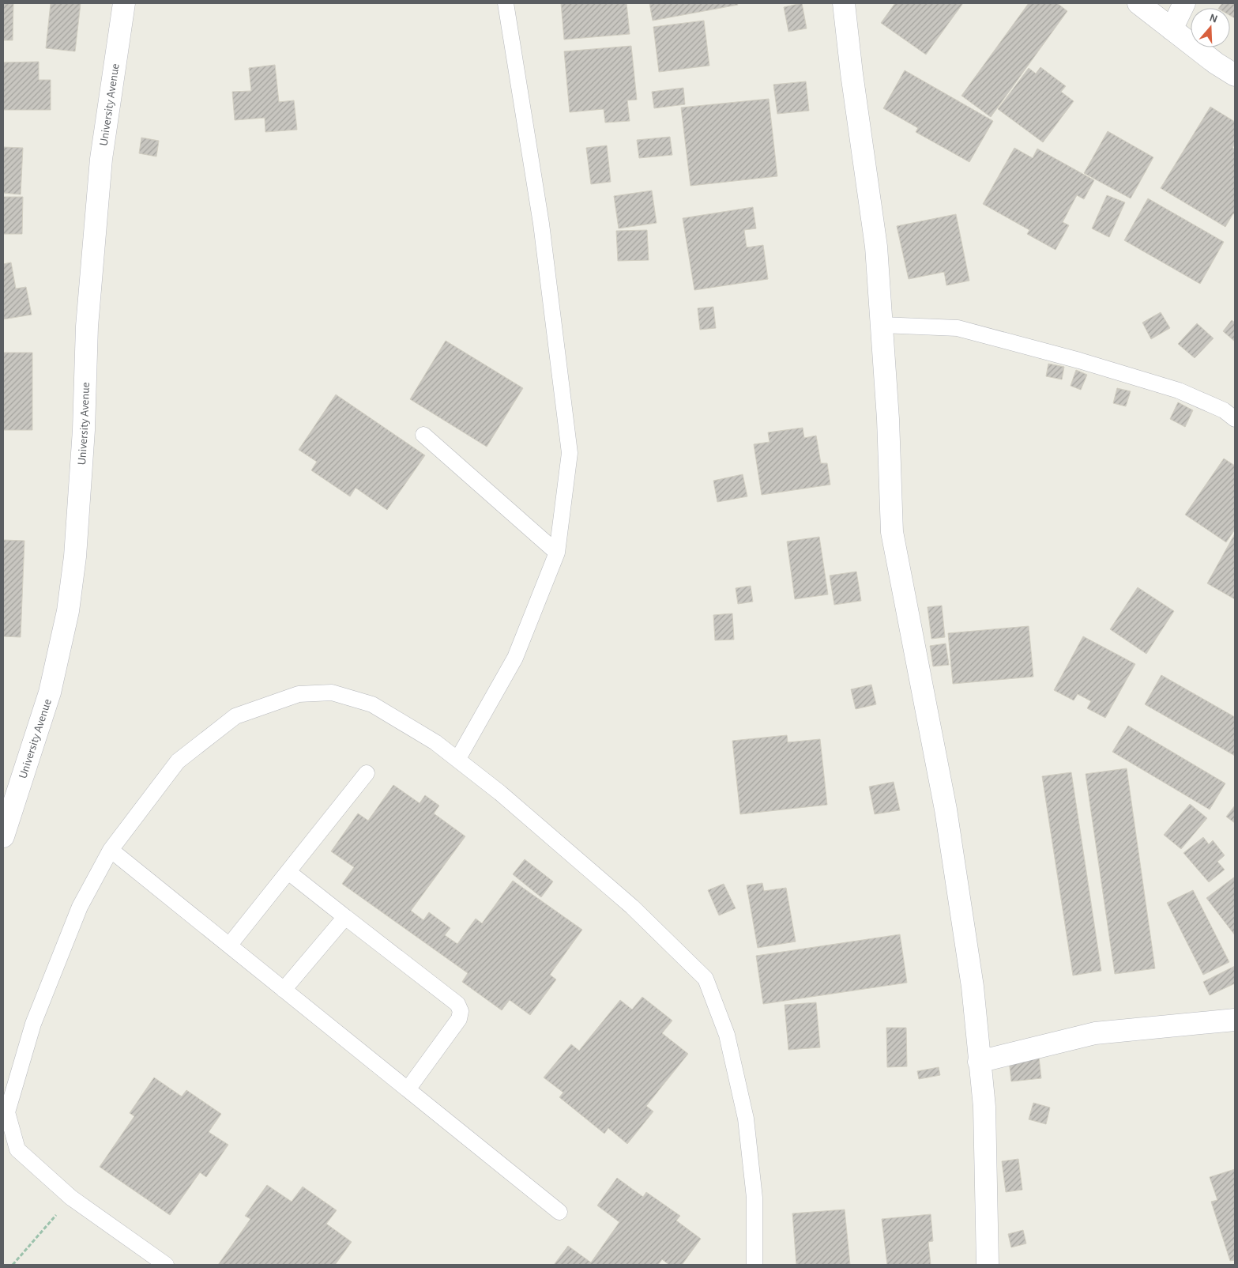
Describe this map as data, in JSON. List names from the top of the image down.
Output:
{
  "streets": {
    "street": ["University Avenue"]
  },
  "north": "top"
}
